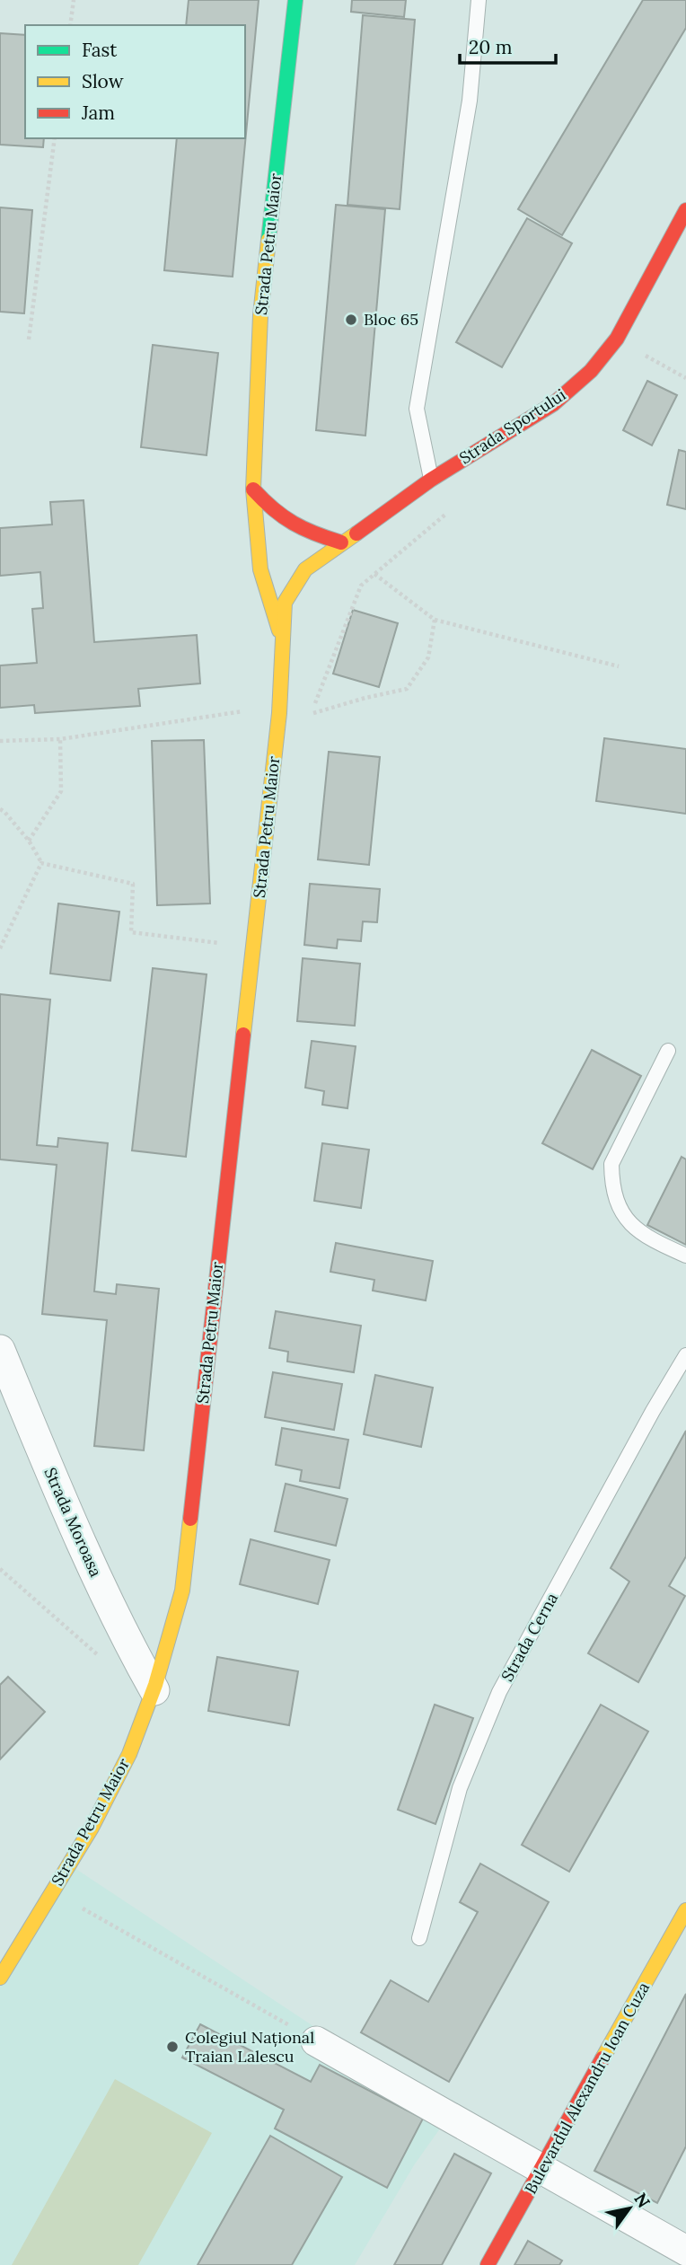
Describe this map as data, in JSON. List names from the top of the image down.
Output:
{
  "streets": {
    "main road": ["Strada Petru Maior", "Strada Sportului", "Bulevardul Alexandru Ioan Cuza"],
    "street": ["Strada Moroasa"],
    "lane": ["Strada Cerna"]
  },
  "crossings": [
    ["Strada Petru Maior", "Strada Sportului"],
    ["Strada Petru Maior", "Strada Moroasa"]
  ],
  "places": ["Bloc 65", "Colegiul Național Traian Lalescu"],
  "legend": ["Fast", "Slow", "Jam"],
  "scale_bar": "20 m",
  "north": "top right"
}
